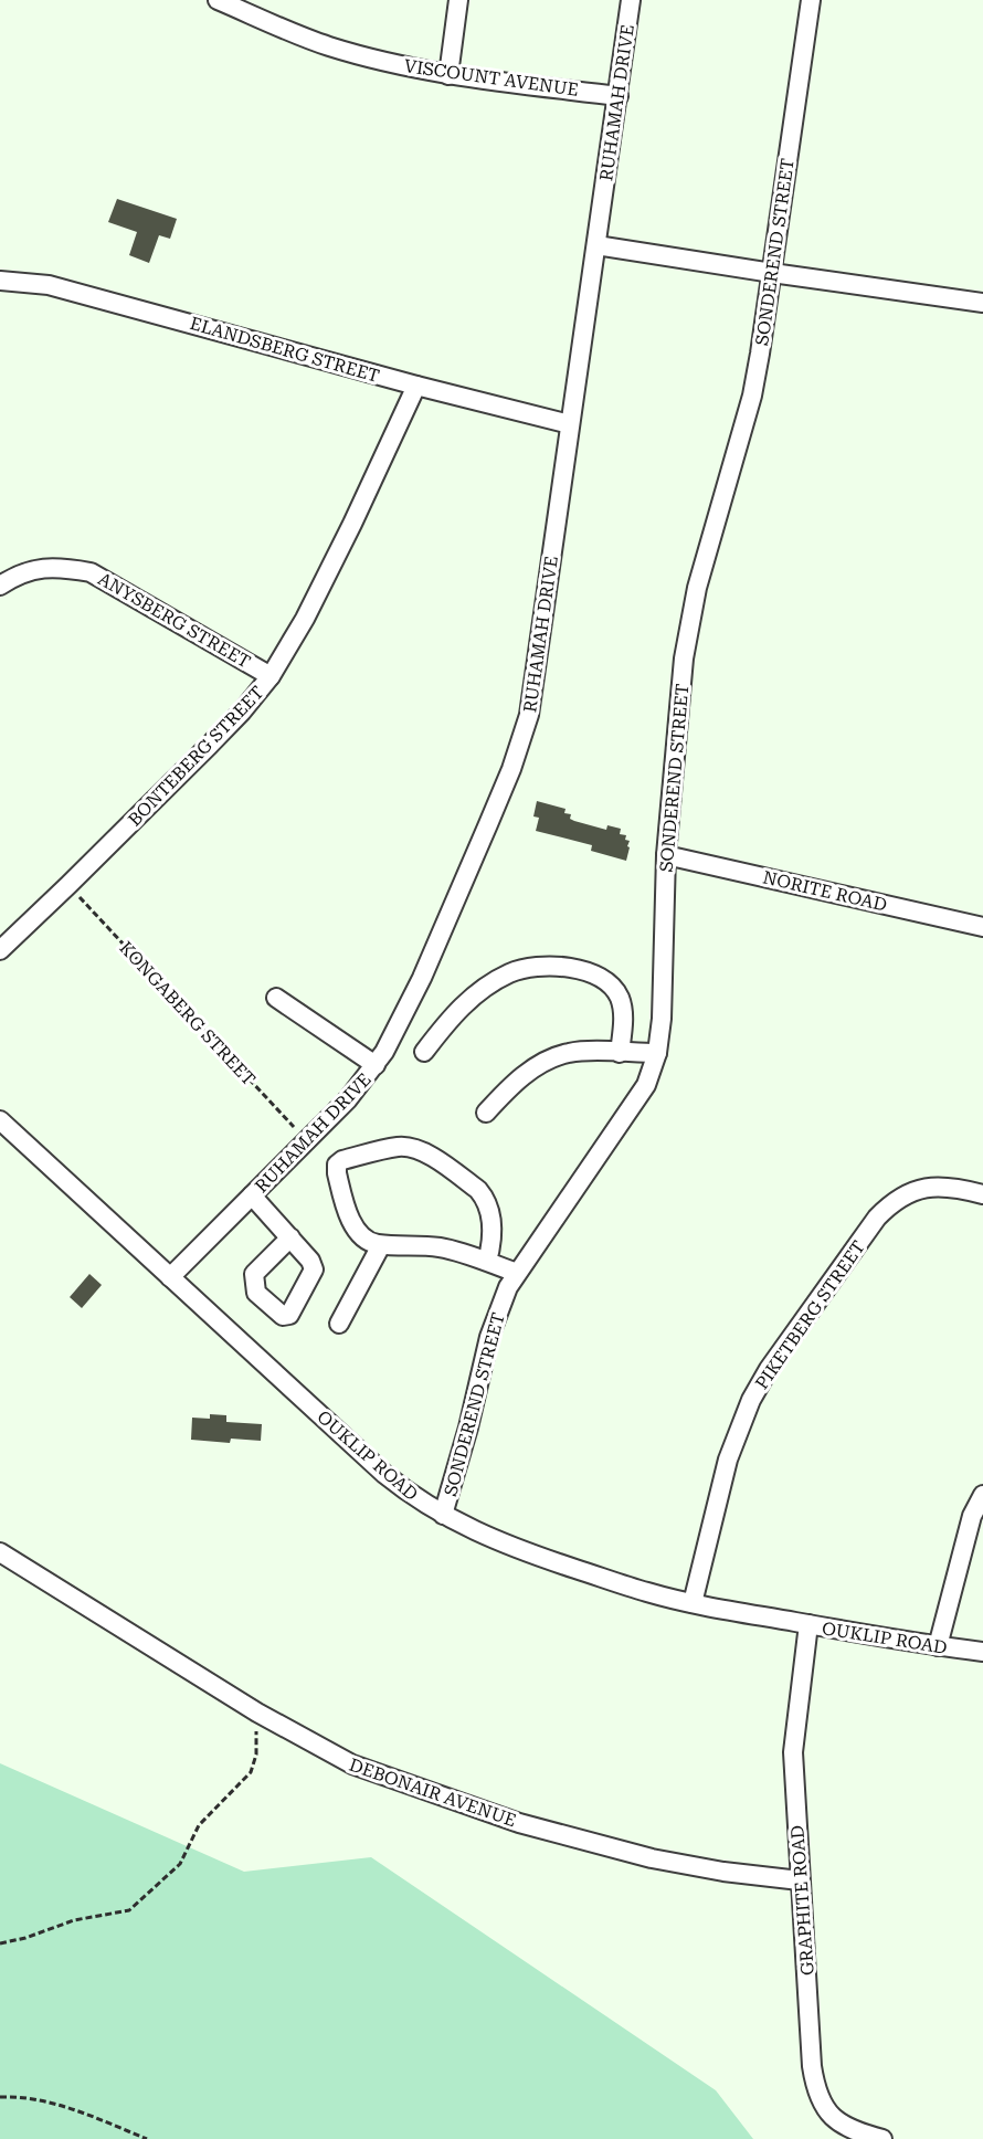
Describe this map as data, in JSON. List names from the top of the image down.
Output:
{
  "streets": {
    "street": [
      "VISCOUNT AVENUE",
      "RUHAMAH DRIVE",
      "SONDEREND STREET",
      "ELANDSBERG STREET",
      "ANYSBERG STREET",
      "BONTEBERG STREET",
      "NORITE ROAD",
      "PIKETBERG STREET",
      "OUKLIP ROAD",
      "DEBONAIR AVENUE",
      "GRAPHITE ROAD"
    ],
    "path": ["KONGABERG STREET"]
  },
  "crossings": [
    ["VISCOUNT AVENUE", "RUHAMAH DRIVE"],
    ["RUHAMAH DRIVE", "ELANDSBERG STREET"],
    ["RUHAMAH DRIVE", "KONGABERG STREET"],
    ["RUHAMAH DRIVE", "OUKLIP ROAD"],
    ["SONDEREND STREET", "NORITE ROAD"],
    ["SONDEREND STREET", "OUKLIP ROAD"],
    ["ELANDSBERG STREET", "BONTEBERG STREET"],
    ["ANYSBERG STREET", "BONTEBERG STREET"],
    ["BONTEBERG STREET", "KONGABERG STREET"],
    ["PIKETBERG STREET", "OUKLIP ROAD"],
    ["OUKLIP ROAD", "GRAPHITE ROAD"],
    ["DEBONAIR AVENUE", "GRAPHITE ROAD"]
  ]
}
